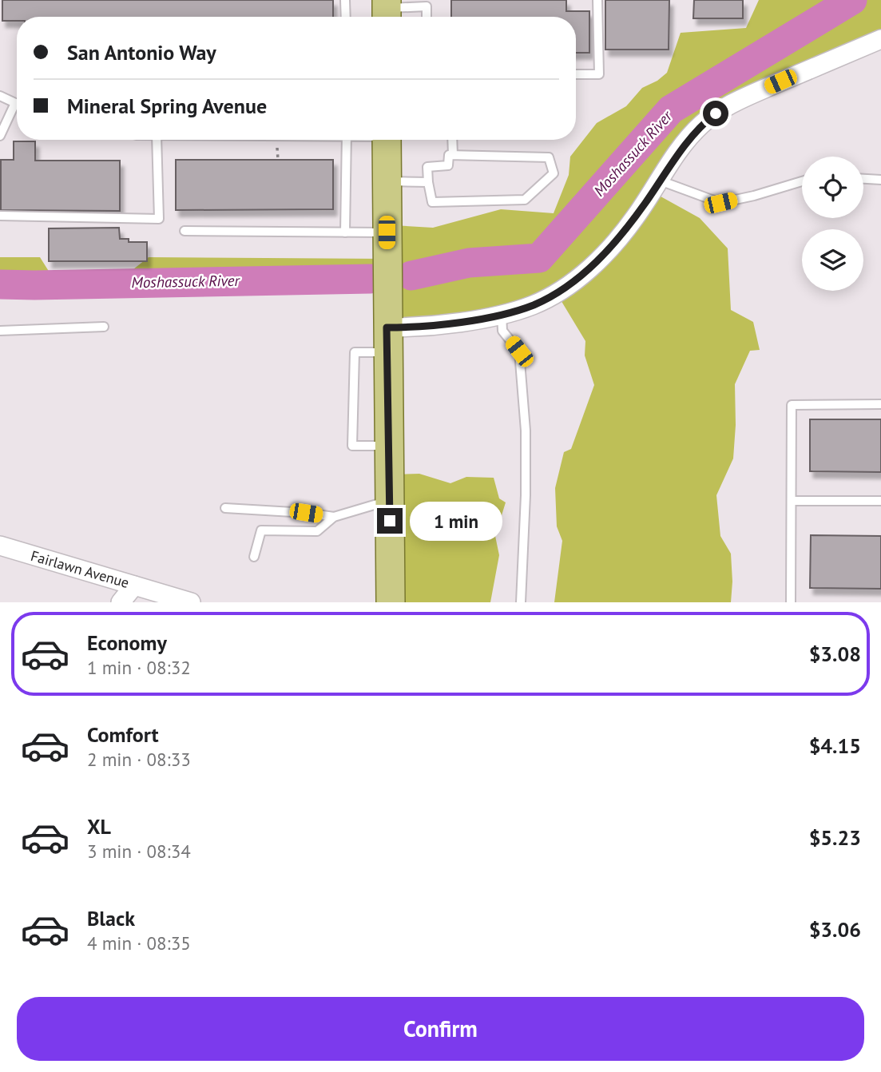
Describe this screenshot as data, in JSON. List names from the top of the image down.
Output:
{
  "streets": {
    "street": ["Fairlawn Avenue"]
  },
  "water": ["Moshassuck River"],
  "page": {
    "banner": ["San Antonio Way", "Mineral Spring Avenue"],
    "bubble": "1 min",
    "list": [
      {
        "name": "Economy",
        "note": "1 min · 08:32",
        "value": "$3.08"
      },
      {
        "name": "Comfort",
        "note": "2 min · 08:33",
        "value": "$4.15"
      },
      {
        "name": "XL",
        "note": "3 min · 08:34",
        "value": "$5.23"
      },
      {
        "name": "Black",
        "note": "4 min · 08:35",
        "value": "$3.06"
      }
    ],
    "buttons": "Confirm"
  }
}
